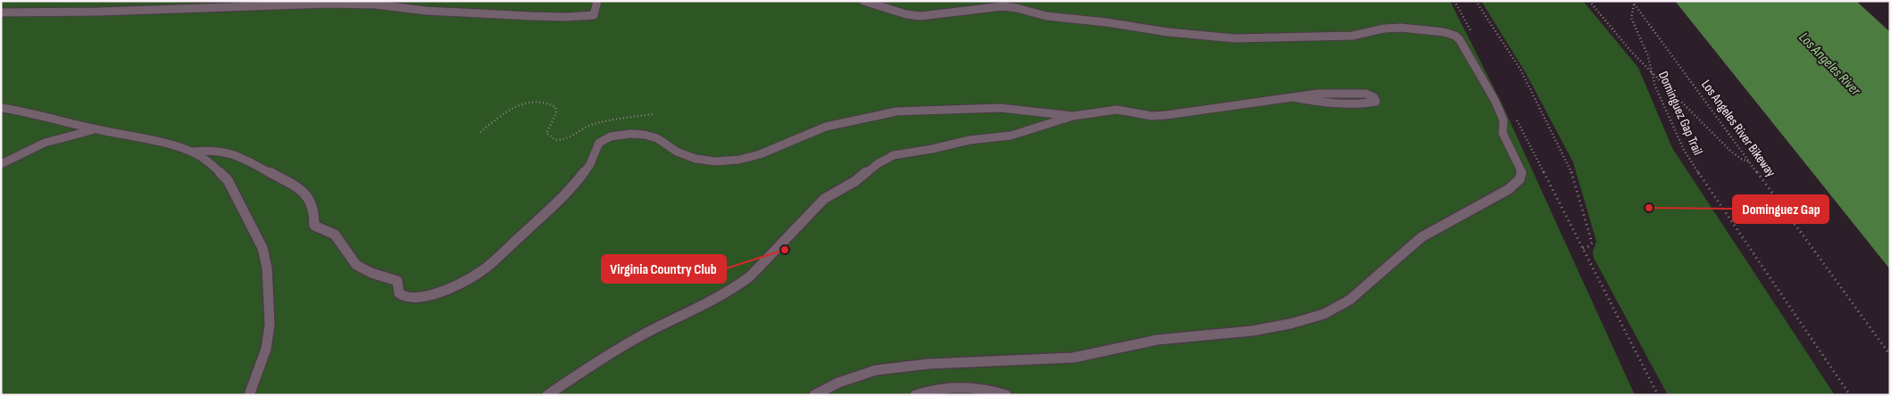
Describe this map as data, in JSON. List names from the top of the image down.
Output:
{
  "streets": {
    "path": ["Dominguez Gap Trail", "Los Angeles River Bikeway"]
  },
  "water": ["Los Angeles River"],
  "places": ["Dominguez Gap", "Virginia Country Club"]
}
